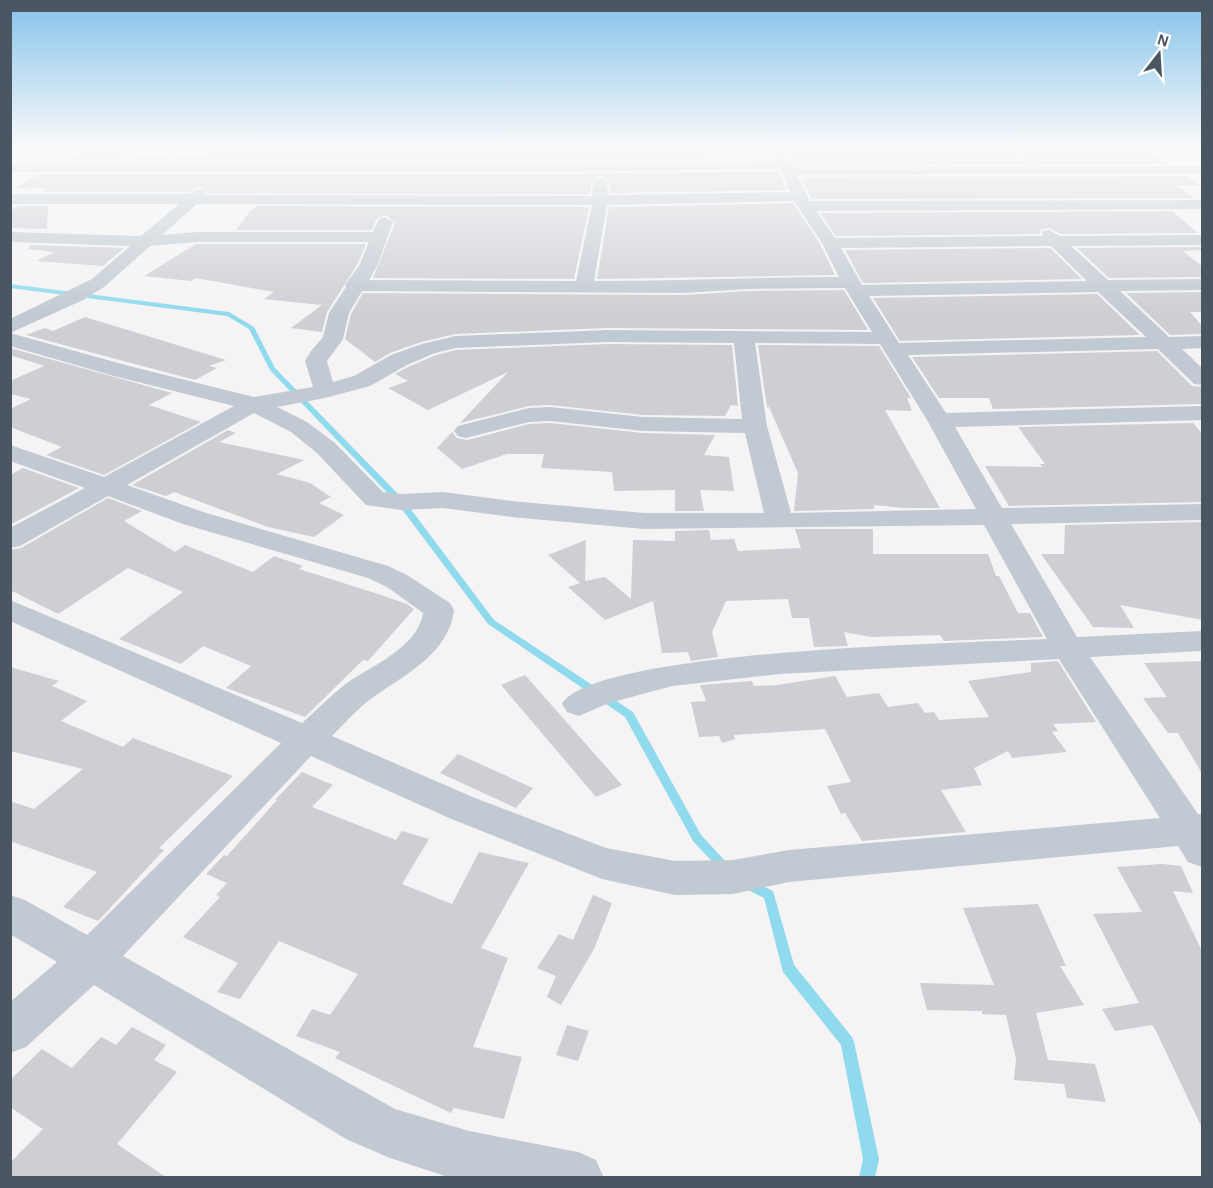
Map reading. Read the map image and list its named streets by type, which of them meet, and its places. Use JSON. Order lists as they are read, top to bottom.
{
  "north": "top"
}
